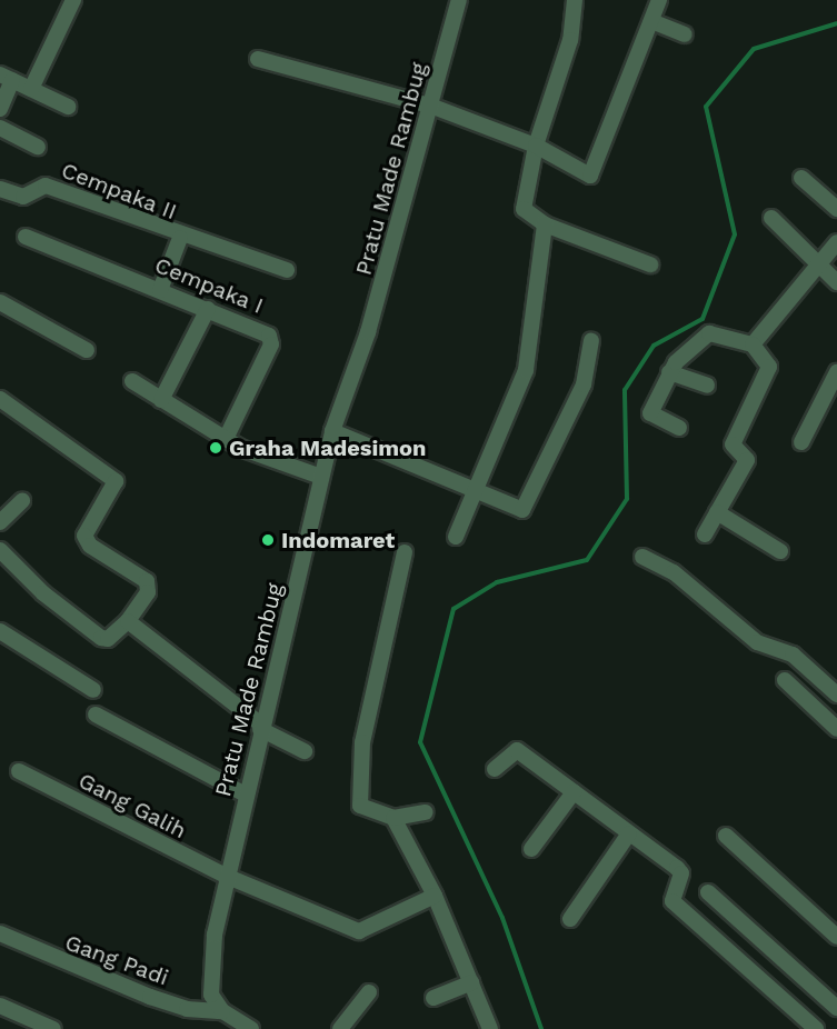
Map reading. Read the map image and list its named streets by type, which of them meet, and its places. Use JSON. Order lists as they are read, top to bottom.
{
  "streets": {
    "street": [
      "Pratu Made Rambug",
      "Cempaka II",
      "Cempaka I",
      "Gang Galih",
      "Gang Padi"
    ]
  },
  "crossings": [
    ["Pratu Made Rambug", "Gang Galih"],
    ["Pratu Made Rambug", "Gang Padi"]
  ],
  "places": ["Graha Madesimon", "Indomaret"]
}
